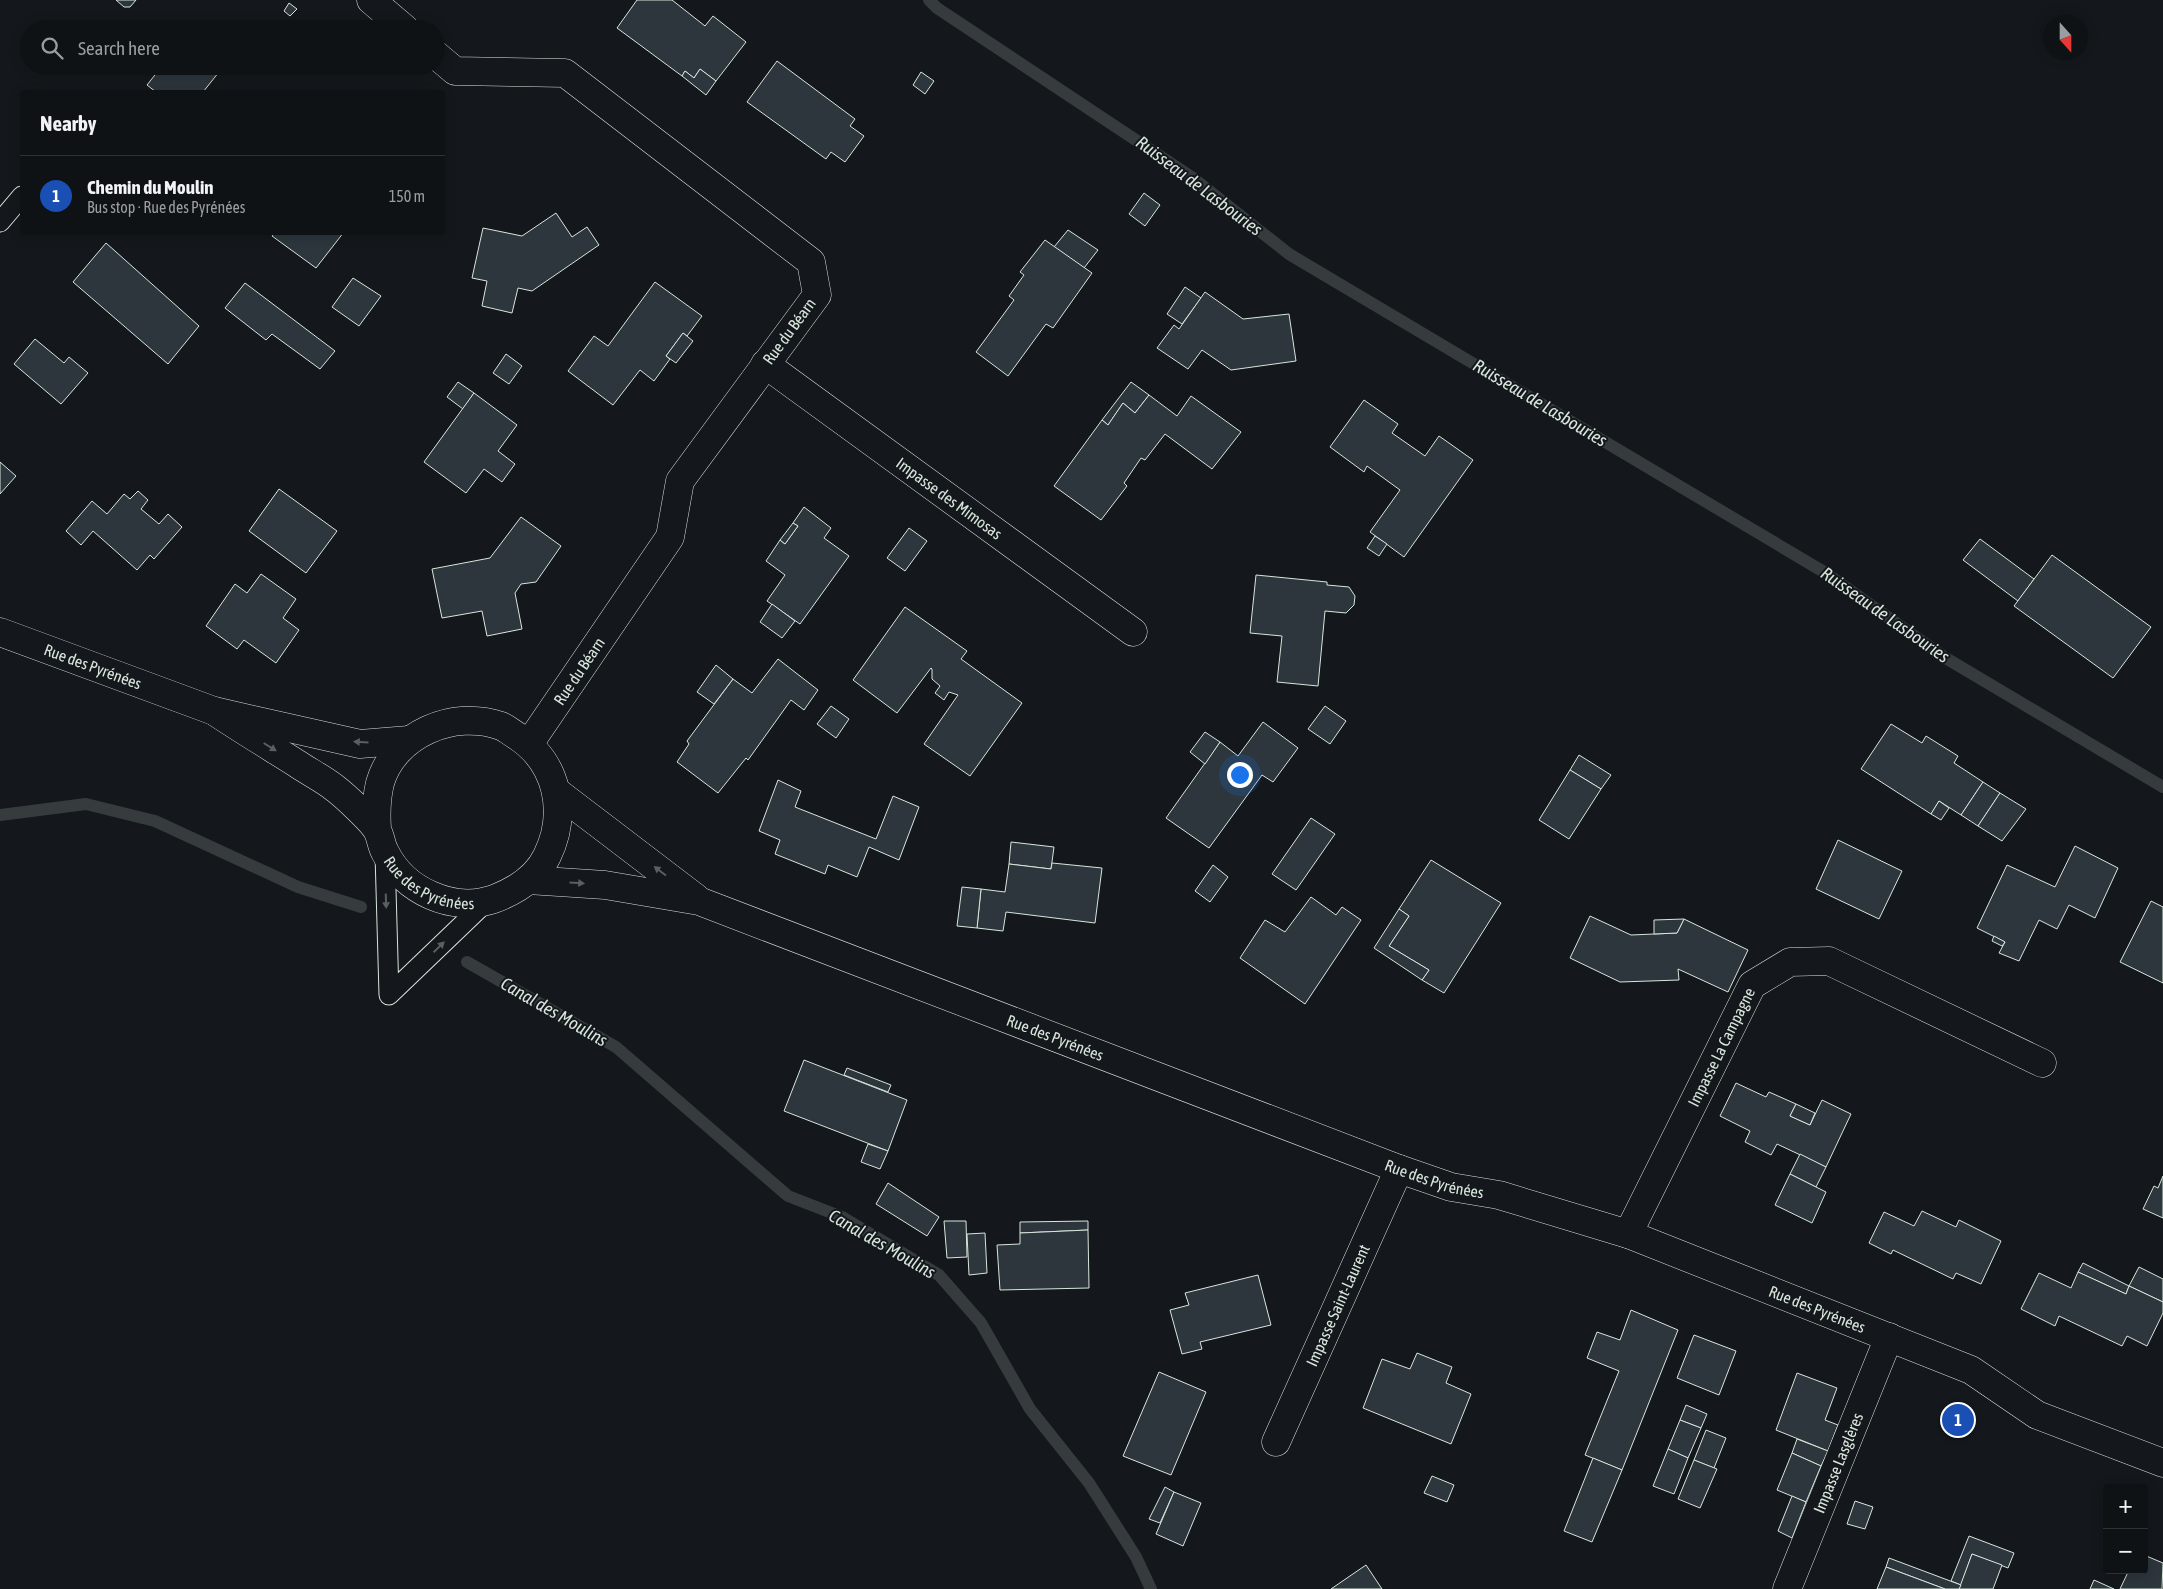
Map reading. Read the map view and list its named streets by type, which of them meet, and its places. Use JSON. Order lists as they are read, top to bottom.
{
  "streets": {
    "main road": [
      "Rue du Béarn",
      "Impasse des Mimosas",
      "Rue des Pyrénées",
      "Impasse La Campagne",
      "Impasse Saint-Laurent",
      "Impasse Lasglères"
    ]
  },
  "crossings": [
    ["Rue du Béarn", "Impasse des Mimosas"],
    ["Rue des Pyrénées", "Impasse La Campagne"],
    ["Rue des Pyrénées", "Impasse Saint-Laurent"],
    ["Rue des Pyrénées", "Impasse Lasglères"]
  ],
  "water": ["Ruisseau de Lasbouries", "Canal des Moulins"],
  "north": "bottom",
  "page": {
    "search": "Search here",
    "heading": "Nearby",
    "list": [
      {
        "mark": "1",
        "name": "Chemin du Moulin",
        "note": "Bus stop · Rue des Pyrénées",
        "value": "150 m"
      }
    ],
    "pins": "1",
    "map_buttons": ["+", "−"]
  }
}
